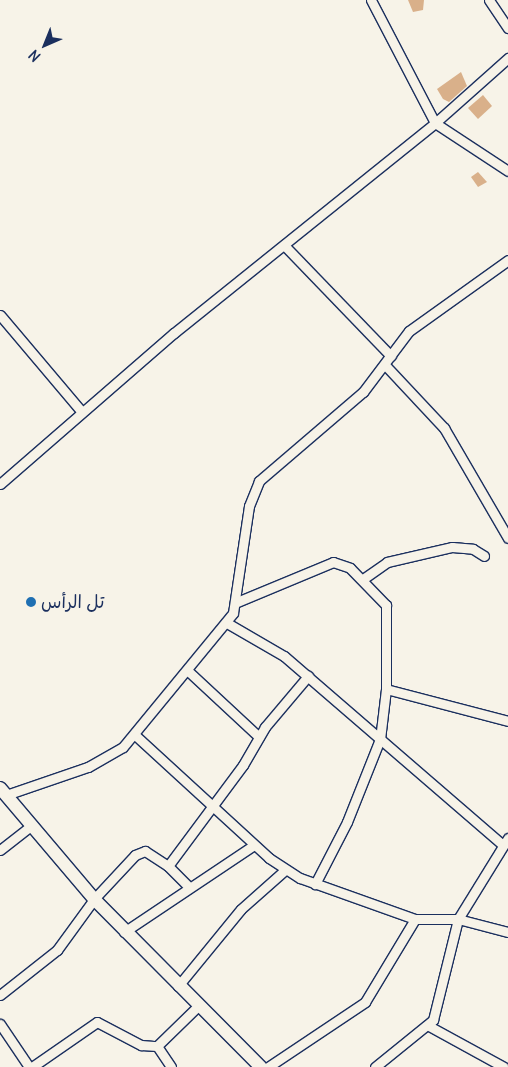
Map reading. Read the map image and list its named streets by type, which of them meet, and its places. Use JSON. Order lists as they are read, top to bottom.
{
  "places": ["تل الرأس"],
  "north": "bottom left"
}
